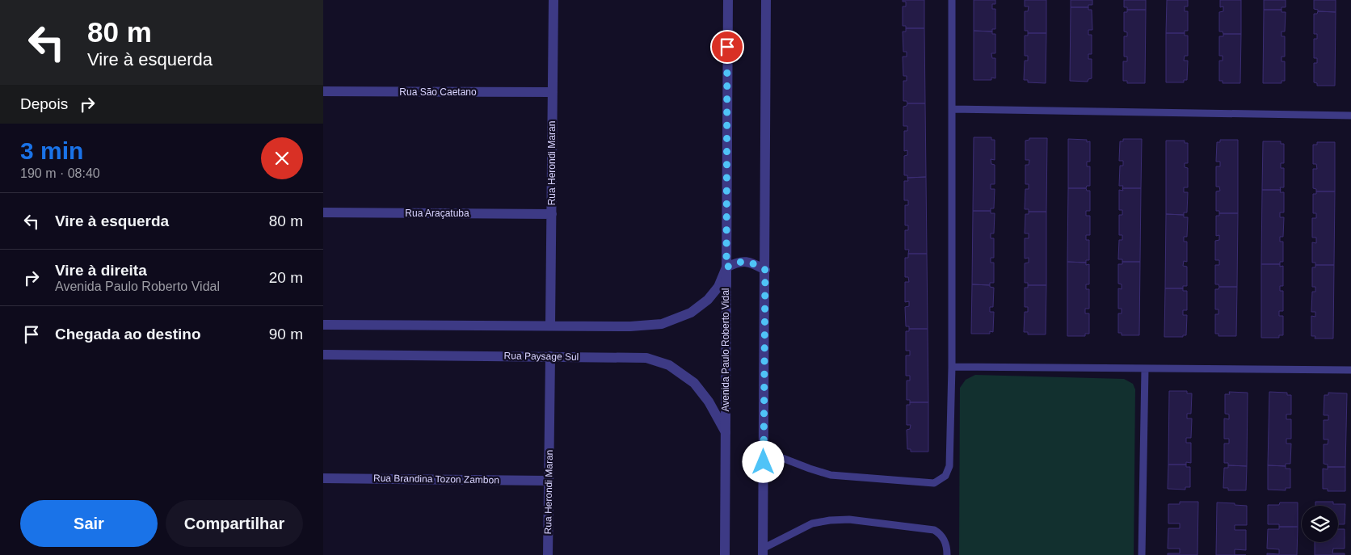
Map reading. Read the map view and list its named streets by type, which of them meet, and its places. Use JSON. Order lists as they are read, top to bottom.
{
  "streets": {
    "street": [
      "Rua São Caetano",
      "Rua Herondi Maran",
      "Rua Araçatuba",
      "Avenida Paulo Roberto Vidal",
      "Rua Paysage Sul",
      "Rua Brandina Tozon Zambon"
    ]
  },
  "crossings": [
    ["Rua São Caetano", "Rua Herondi Maran"],
    ["Rua Herondi Maran", "Rua Araçatuba"],
    ["Rua Herondi Maran", "Rua Paysage Sul"],
    ["Rua Herondi Maran", "Rua Brandina Tozon Zambon"],
    ["Avenida Paulo Roberto Vidal", "Rua Paysage Sul"]
  ],
  "page": {
    "turn": ["80 m", "Vire à esquerda"],
    "then": "Depois",
    "heading": ["3 min", "190 m · 08:40"],
    "list": [
      {
        "name": "Vire à esquerda",
        "value": "80 m"
      },
      {
        "name": "Vire à direita",
        "note": "Avenida Paulo Roberto Vidal",
        "value": "20 m"
      },
      {
        "name": "Chegada ao destino",
        "value": "90 m"
      }
    ],
    "buttons": ["Sair", "Compartilhar"]
  }
}
